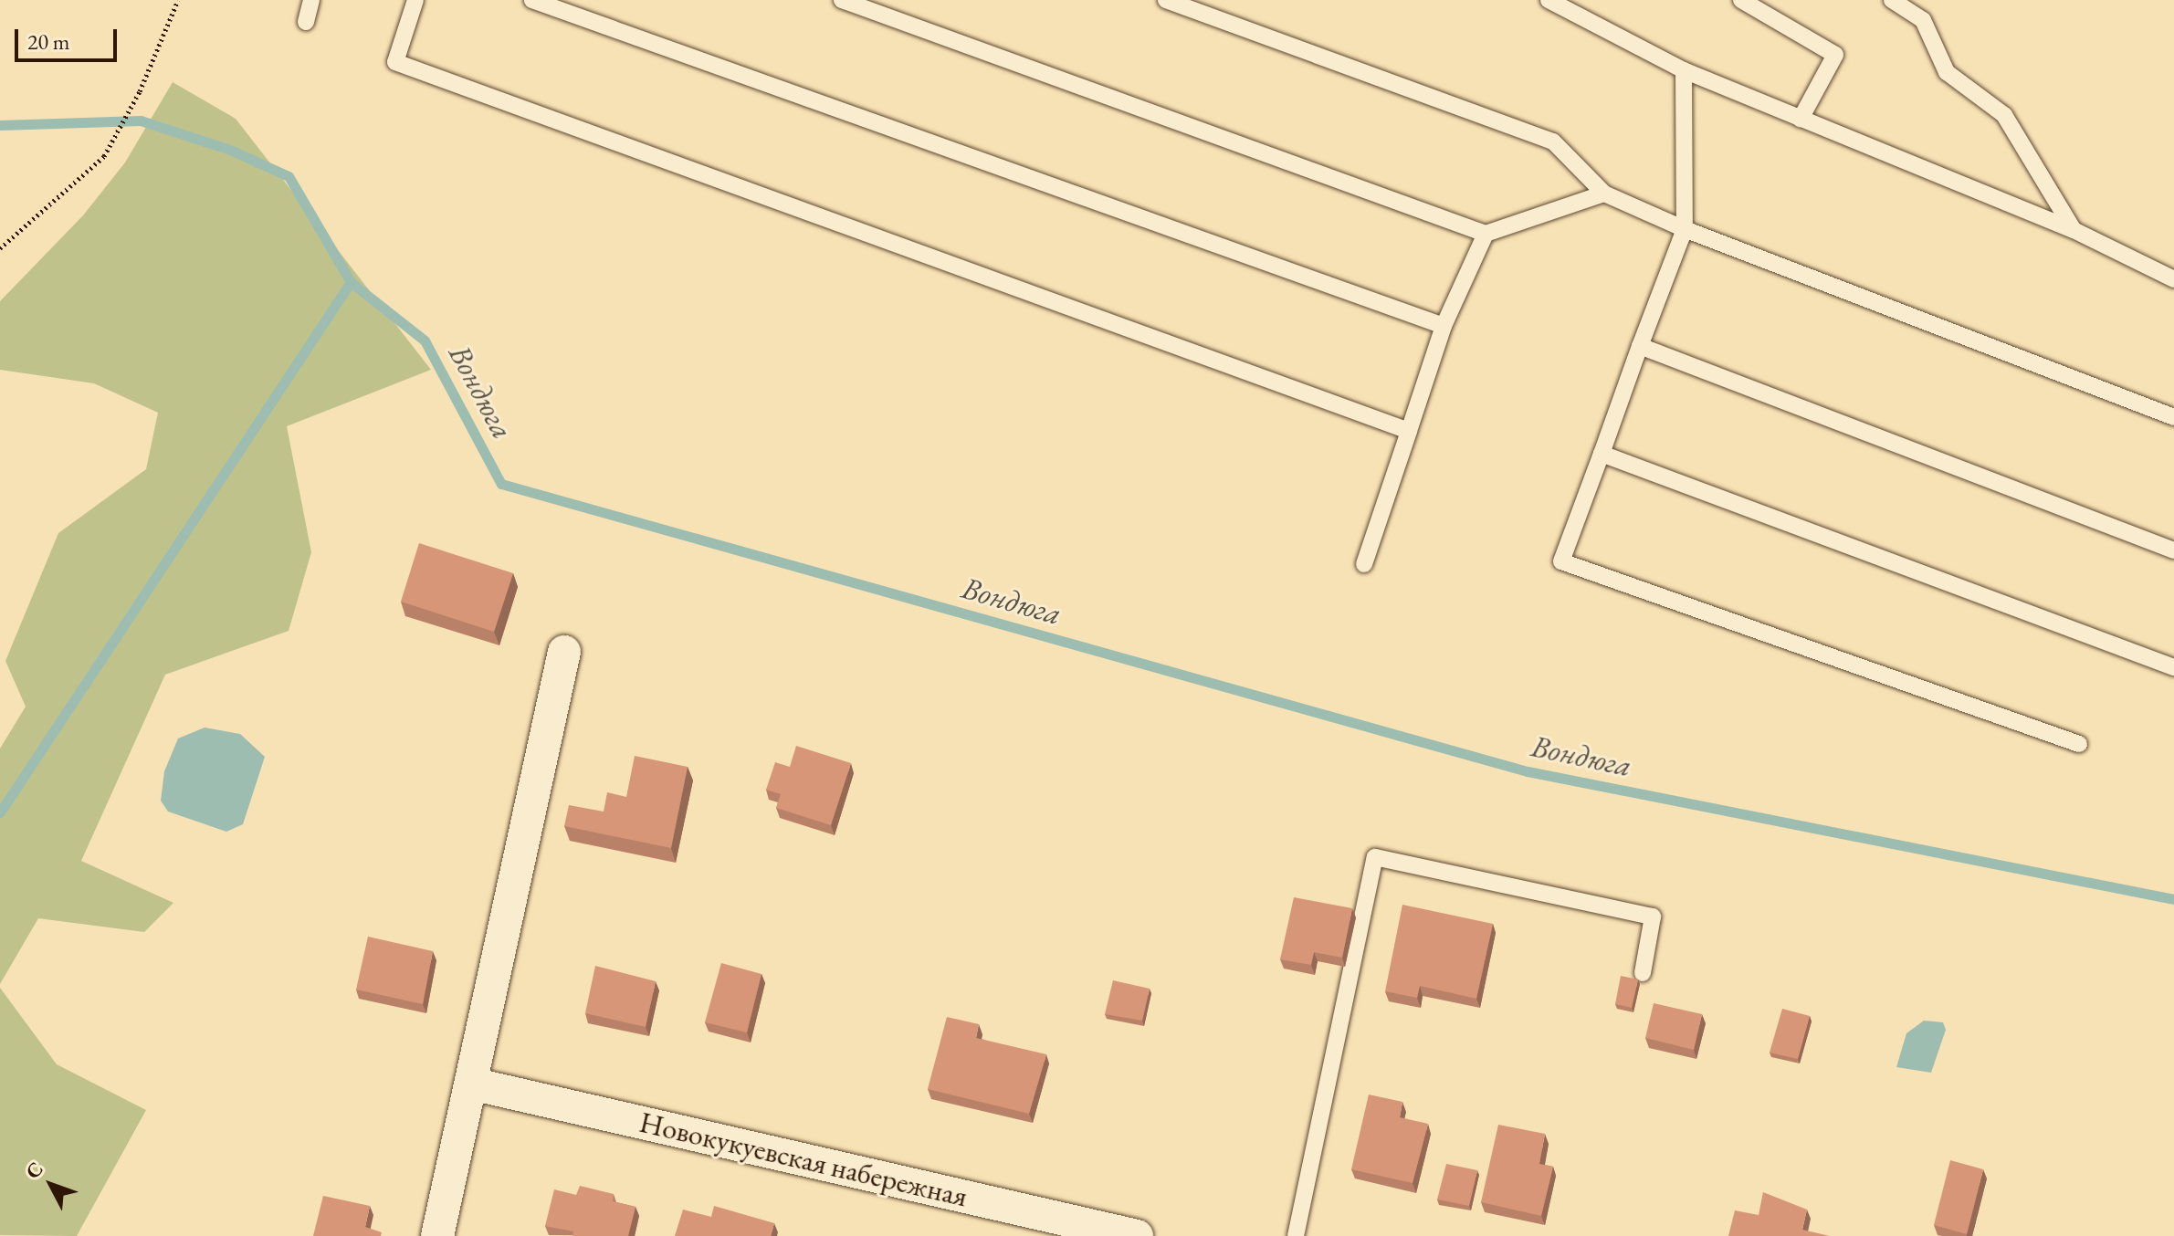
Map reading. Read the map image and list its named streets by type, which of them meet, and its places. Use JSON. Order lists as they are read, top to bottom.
{
  "streets": {
    "street": ["Новокукуевская набережная"]
  },
  "water": ["Вондюга"],
  "scale_bar": "20 m",
  "north": "top left"
}
